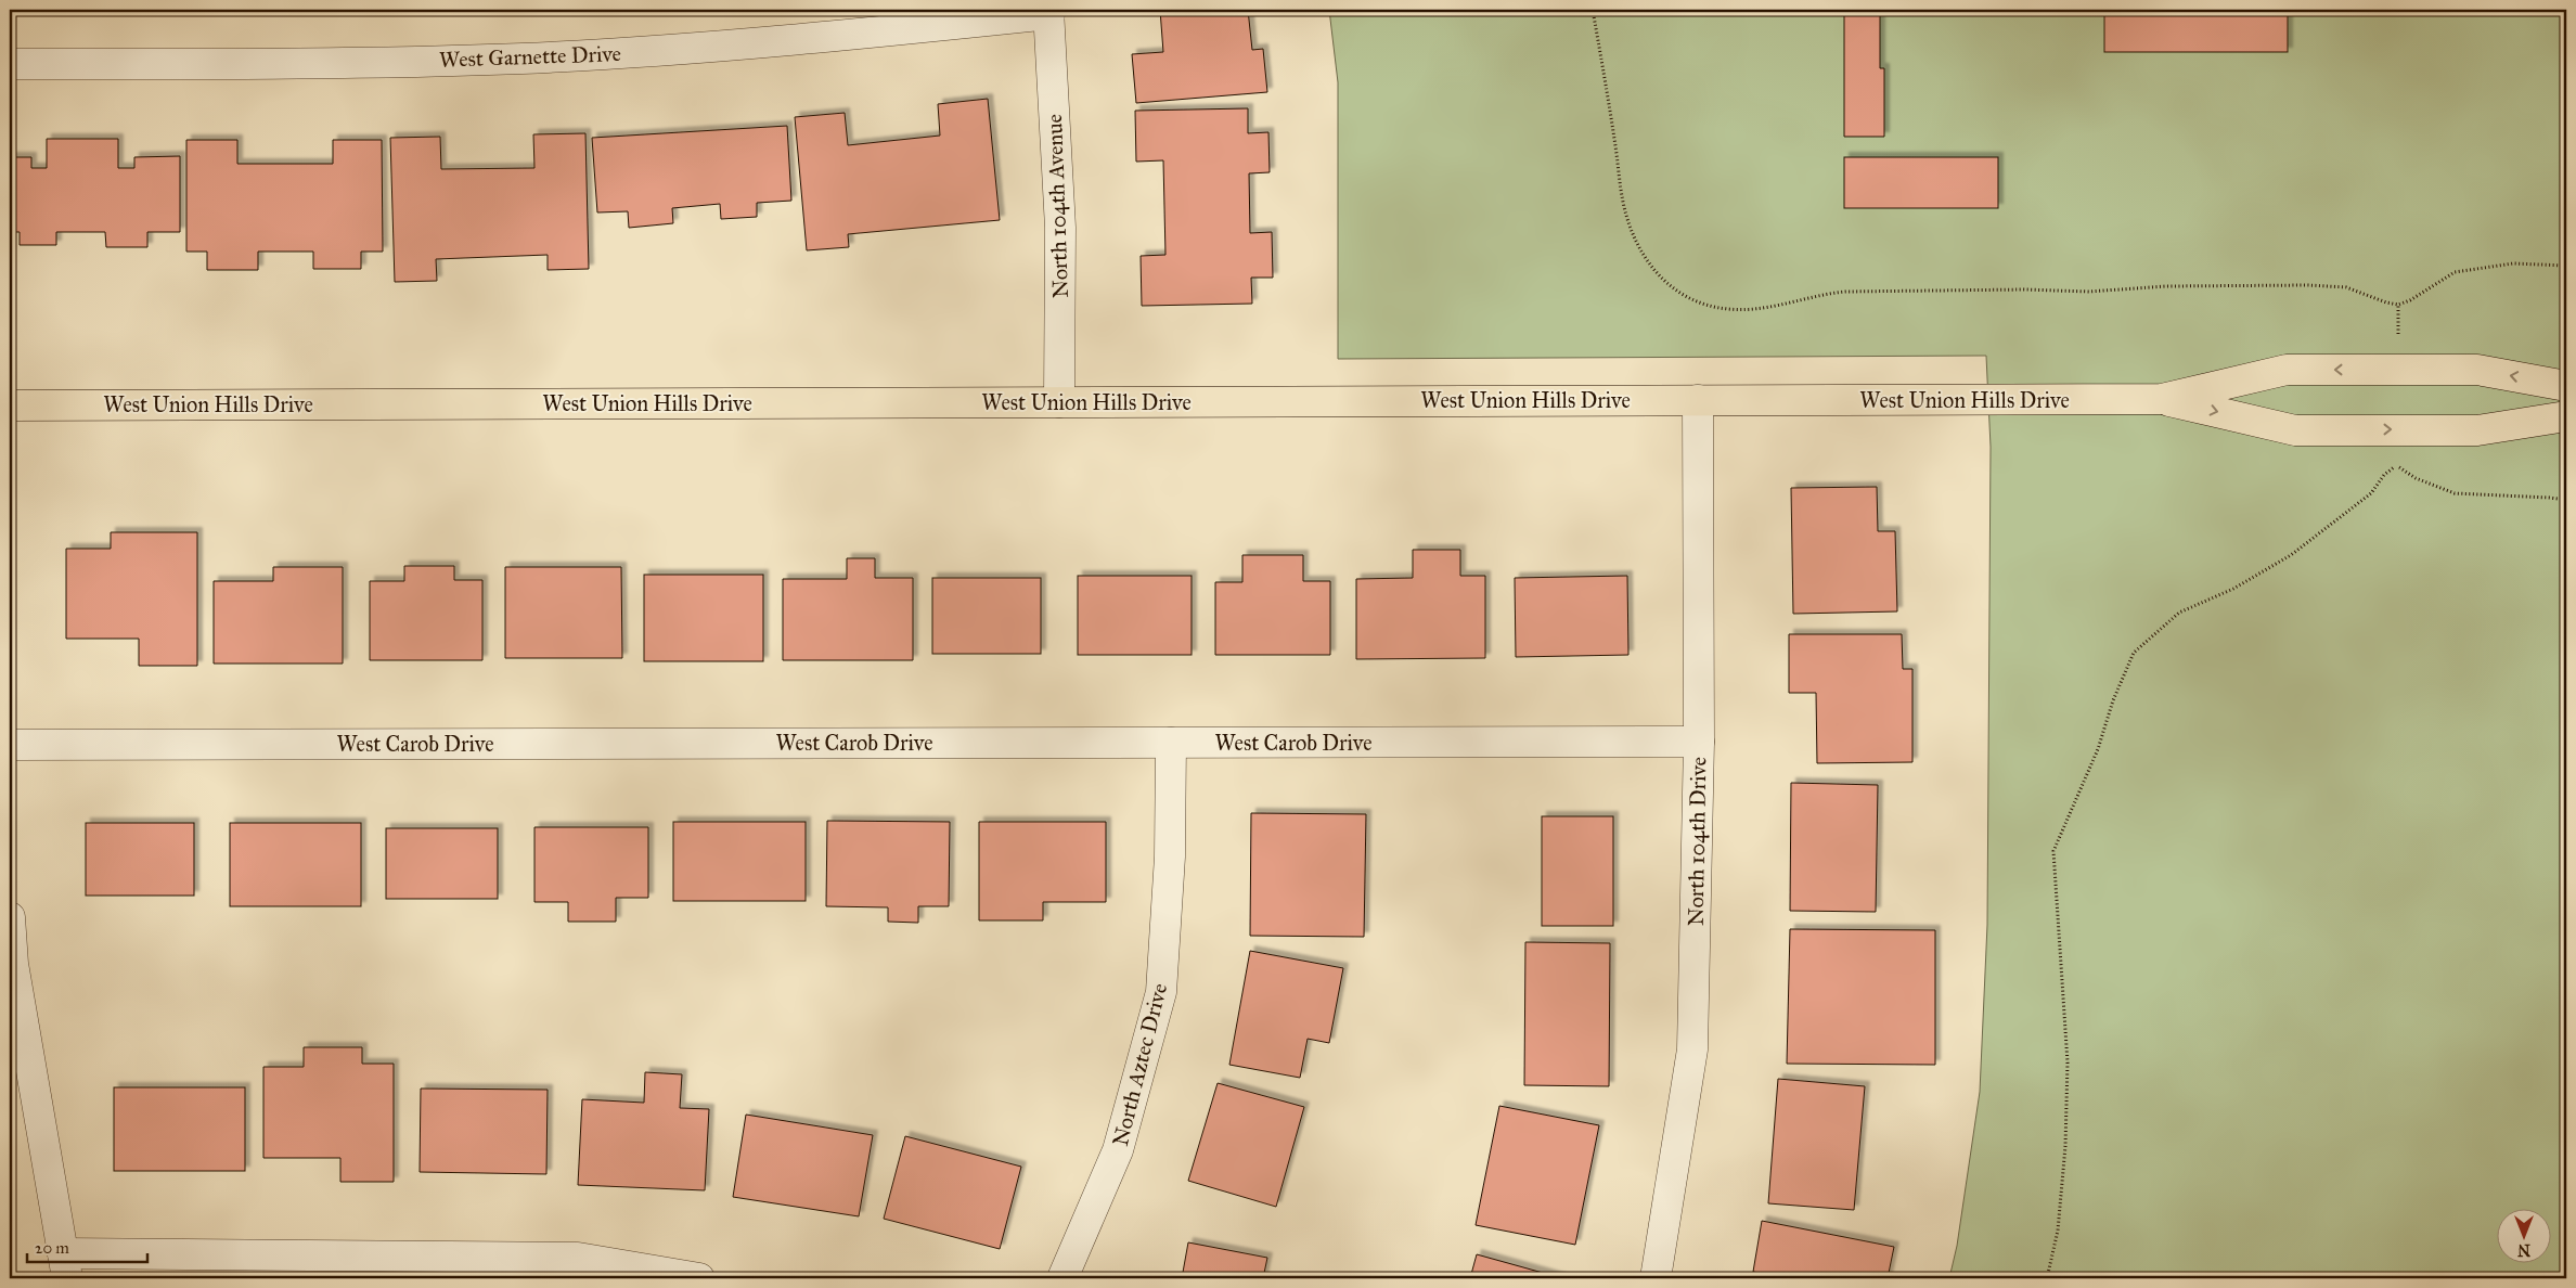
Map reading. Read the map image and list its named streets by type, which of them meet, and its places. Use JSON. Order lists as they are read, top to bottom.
{
  "streets": {
    "main road": ["West Union Hills Drive"],
    "street": [
      "West Garnette Drive",
      "North 104th Avenue",
      "West Carob Drive",
      "North 104th Drive",
      "North Aztec Drive"
    ]
  },
  "crossings": [
    ["West Garnette Drive", "North 104th Avenue"],
    ["North 104th Avenue", "West Union Hills Drive"],
    ["West Union Hills Drive", "North 104th Drive"],
    ["West Carob Drive", "North 104th Drive"],
    ["West Carob Drive", "North Aztec Drive"]
  ],
  "scale_bar": "20 m",
  "north": "bottom"
}
